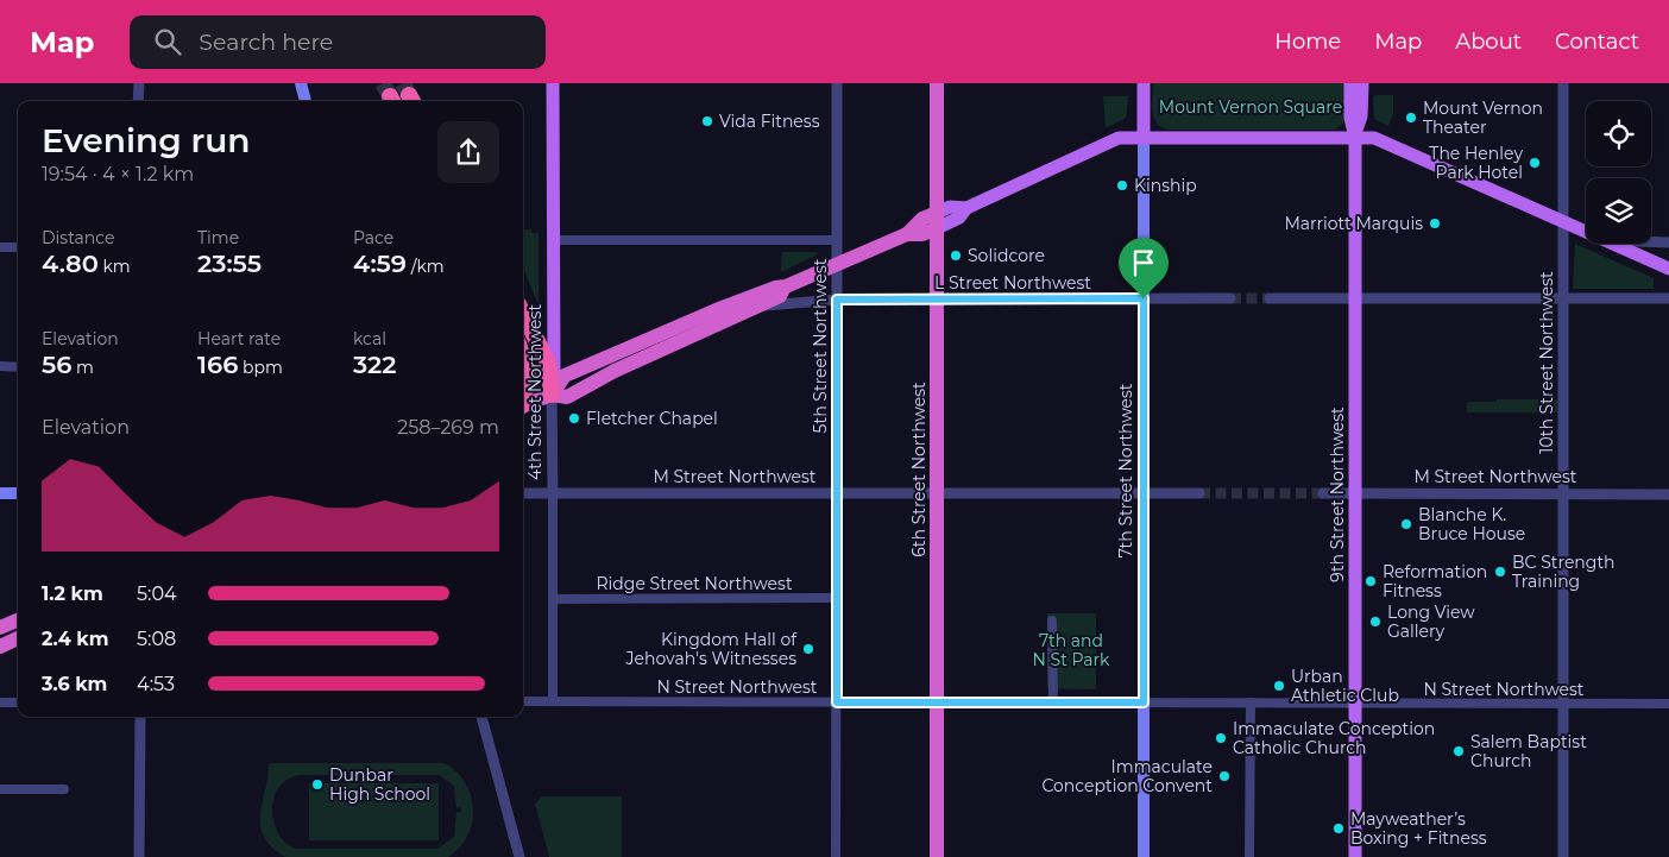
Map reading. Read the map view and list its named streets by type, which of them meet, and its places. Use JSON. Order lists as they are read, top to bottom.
{
  "streets": {
    "highway": ["6th Street Northwest"],
    "main road": ["4th Street Northwest", "7th Street Northwest", "9th Street Northwest"],
    "street": [
      "L Street Northwest",
      "5th Street Northwest",
      "10th Street Northwest",
      "M Street Northwest",
      "Ridge Street Northwest",
      "N Street Northwest"
    ]
  },
  "crossings": [
    ["L Street Northwest", "5th Street Northwest"],
    ["L Street Northwest", "6th Street Northwest"],
    ["L Street Northwest", "7th Street Northwest"],
    ["5th Street Northwest", "M Street Northwest"],
    ["5th Street Northwest", "Ridge Street Northwest"],
    ["5th Street Northwest", "N Street Northwest"],
    ["10th Street Northwest", "M Street Northwest"],
    ["10th Street Northwest", "N Street Northwest"],
    ["4th Street Northwest", "M Street Northwest"],
    ["4th Street Northwest", "Ridge Street Northwest"],
    ["4th Street Northwest", "N Street Northwest"],
    ["6th Street Northwest", "M Street Northwest"],
    ["6th Street Northwest", "N Street Northwest"],
    ["7th Street Northwest", "M Street Northwest"],
    ["7th Street Northwest", "N Street Northwest"],
    ["M Street Northwest", "9th Street Northwest"],
    ["9th Street Northwest", "N Street Northwest"]
  ],
  "parks": ["Mount Vernon Square", "7th and N St Park"],
  "places": [
    "Mount Vernon Theater",
    "Vida Fitness",
    "The Henley Park Hotel",
    "Kinship",
    "Marriott Marquis",
    "Solidcore",
    "Fletcher Chapel",
    "Blanche K. Bruce House",
    "BC Strength Training",
    "Reformation Fitness",
    "Long View Gallery",
    "Kingdom Hall of Jehovah's Witnesses",
    "Urban Athletic Club",
    "Immaculate Conception Catholic Church",
    "Salem Baptist Church",
    "Immaculate Conception Convent",
    "Dunbar High School",
    "Mayweather’s Boxing + Fitness"
  ],
  "page": {
    "header": "Map",
    "search": "Search here",
    "nav": [
      "Home",
      "Map",
      "About",
      "Contact"
    ],
    "heading": ["Evening run", "19:54 · 4 × 1.2 km"],
    "stats": [
      ["Distance", "4.80 km"],
      ["Time", "23:55"],
      ["Pace", "4:59 /km"],
      ["Elevation", "56 m"],
      ["Heart rate", "166 bpm"],
      ["kcal", "322"]
    ],
    "chart": ["Elevation", "258–269 m"],
    "list": [
      {
        "name": "1.2 km",
        "note": "5:04"
      },
      {
        "name": "2.4 km",
        "note": "5:08"
      },
      {
        "name": "3.6 km",
        "note": "4:53"
      }
    ]
  }
}
